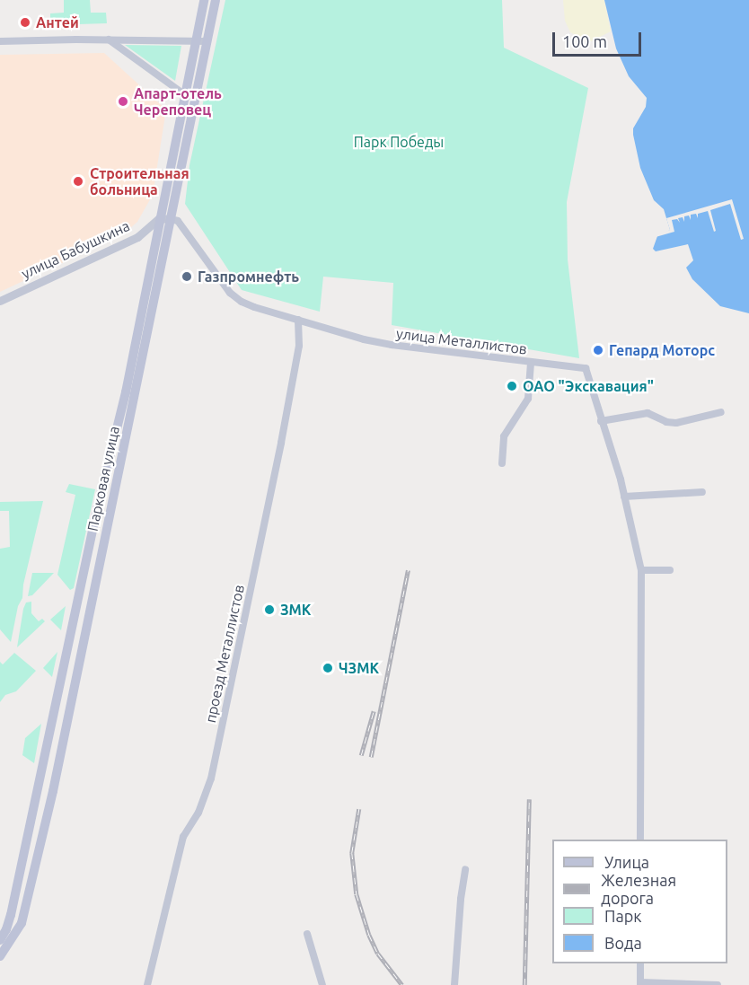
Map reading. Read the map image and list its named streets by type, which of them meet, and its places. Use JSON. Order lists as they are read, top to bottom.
{
  "streets": {
    "main road": ["Парковая улица"],
    "street": ["улица Бабушкина", "улица Металлистов", "проезд Металлистов"]
  },
  "crossings": [
    ["улица Бабушкина", "Парковая улица"],
    ["улица Металлистов", "Парковая улица"],
    ["улица Металлистов", "проезд Металлистов"]
  ],
  "parks": ["Парк Победы"],
  "places": [
    "Антей",
    "Апарт-отель Череповец",
    "Строительная больница",
    "Газпромнефть",
    "Гепард Моторс",
    "ОАО \"Экскавация\"",
    "ЗМК",
    "ЧЗМК"
  ],
  "legend": [
    "Улица",
    "Железная дорога",
    "Парк",
    "Вода"
  ],
  "scale_bar": "100 m"
}
